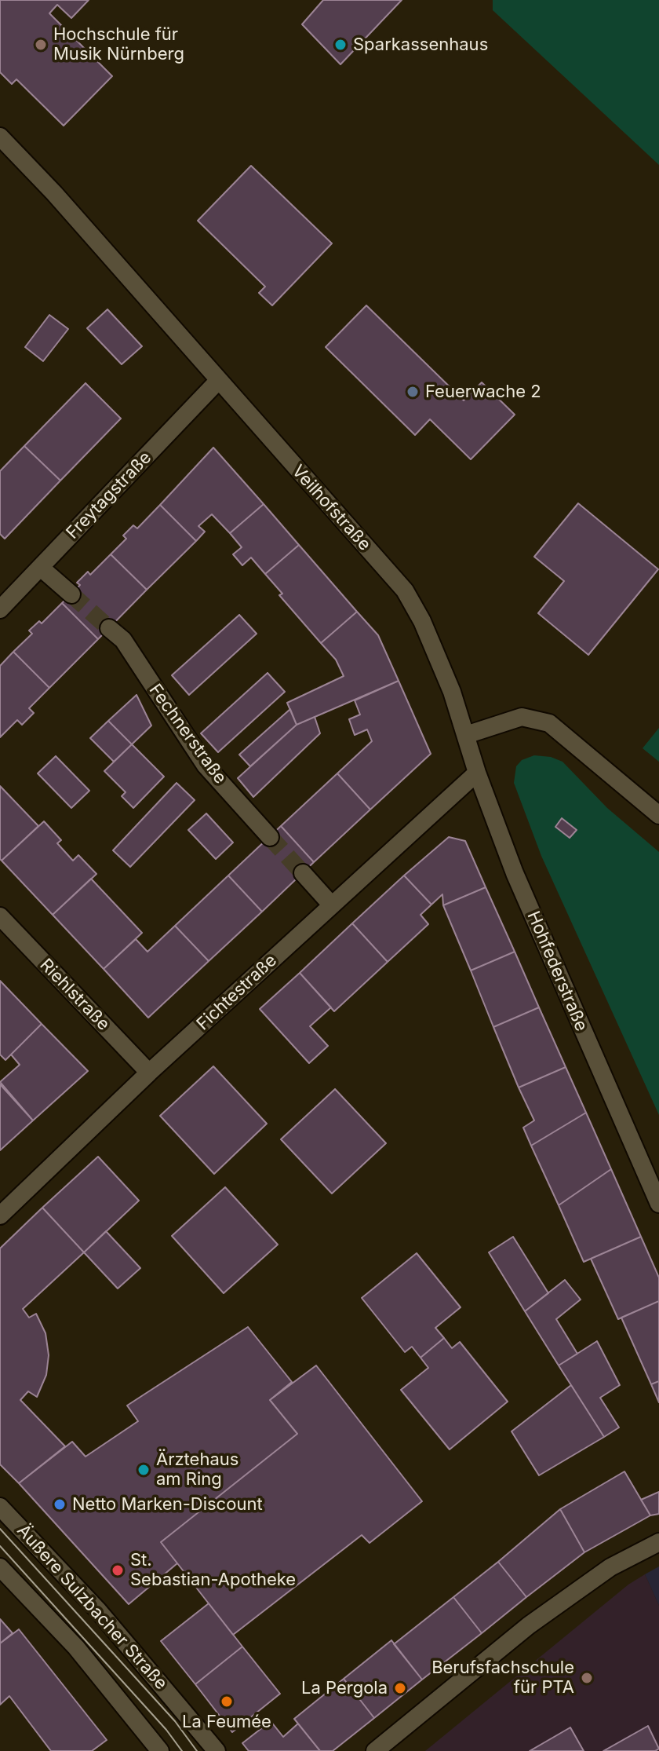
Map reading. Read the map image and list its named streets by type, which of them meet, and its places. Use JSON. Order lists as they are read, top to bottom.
{
  "streets": {
    "street": [
      "Freytagstraße",
      "Veilhofstraße",
      "Fechnerstraße",
      "Hohfederstraße",
      "Fichtestraße",
      "Riehlstraße",
      "Äußere Sulzbacher Straße"
    ]
  },
  "crossings": [
    ["Freytagstraße", "Veilhofstraße"],
    ["Veilhofstraße", "Hohfederstraße"],
    ["Hohfederstraße", "Fichtestraße"],
    ["Fichtestraße", "Riehlstraße"]
  ],
  "places": [
    "Hochschule für Musik Nürnberg",
    "Sparkassenhaus",
    "Feuerwache 2",
    "Ärztehaus am Ring",
    "Netto Marken-Discount",
    "St. Sebastian-Apotheke",
    "Berufsfachschule für PTA",
    "La Pergola",
    "La Feumée"
  ]
}
